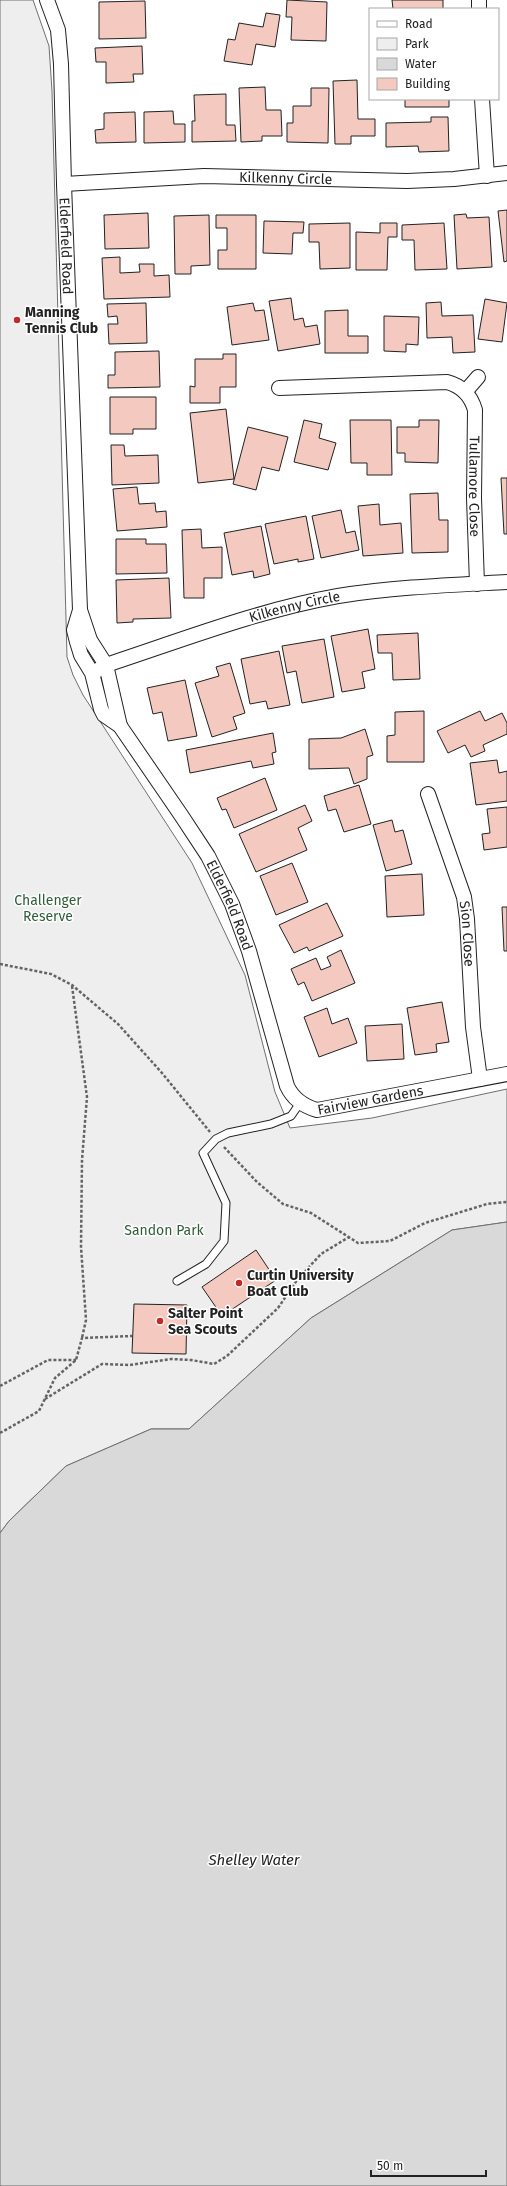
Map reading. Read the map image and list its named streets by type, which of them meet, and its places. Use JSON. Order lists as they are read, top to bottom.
{
  "streets": {
    "street": [
      "Kilkenny Circle",
      "Elderfield Road",
      "Tullamore Close",
      "Sion Close",
      "Fairview Gardens"
    ]
  },
  "crossings": [
    ["Kilkenny Circle", "Elderfield Road"],
    ["Kilkenny Circle", "Tullamore Close"],
    ["Elderfield Road", "Fairview Gardens"],
    ["Sion Close", "Fairview Gardens"]
  ],
  "water": ["Shelley Water"],
  "parks": ["Challenger Reserve", "Sandon Park"],
  "places": ["Manning Tennis Club", "Curtin University Boat Club", "Salter Point Sea Scouts"],
  "legend": [
    "Road",
    "Park",
    "Water",
    "Building"
  ],
  "scale_bar": "50 m"
}
